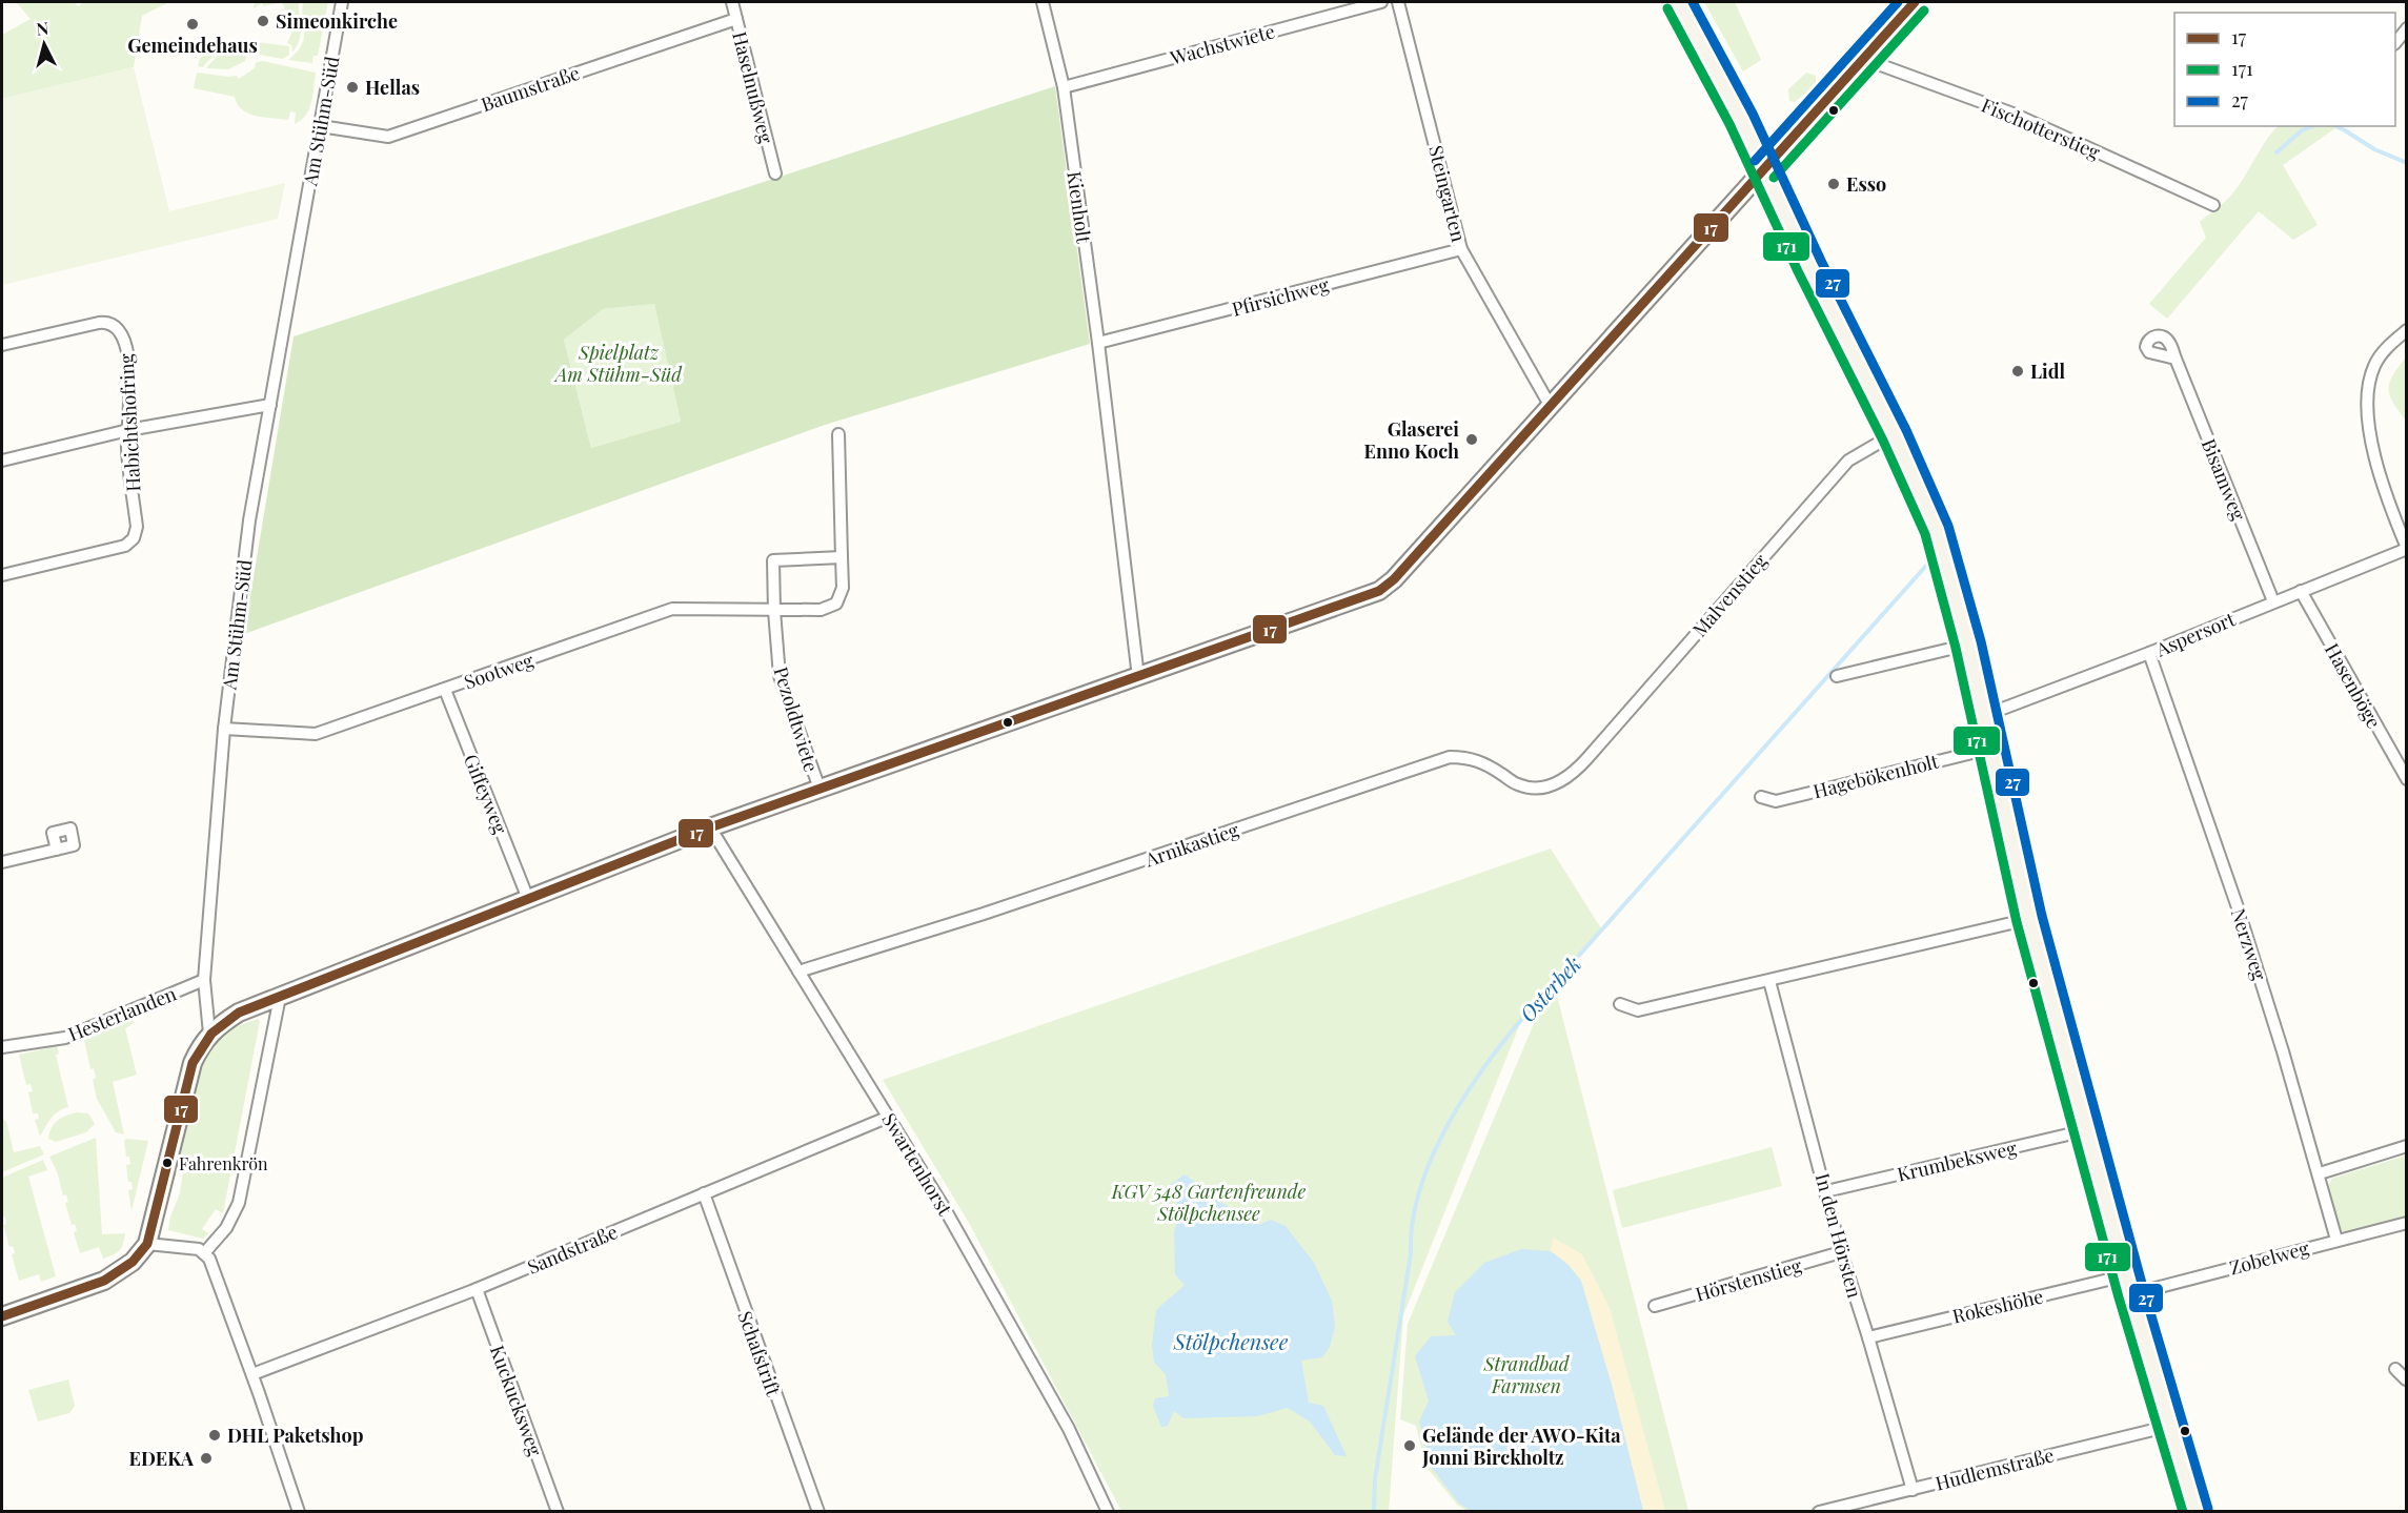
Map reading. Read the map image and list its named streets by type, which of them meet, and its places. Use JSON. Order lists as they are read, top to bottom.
{
  "streets": {
    "street": [
      "Wachstwiete",
      "Haselnußweg",
      "Baumstraße",
      "Am Stühm-Süd",
      "Fischotterstieg",
      "Steingarten",
      "Kienholt",
      "Pfirsichweg",
      "Habichtshofring",
      "Bisamweg",
      "Malvenstieg",
      "Aspersort",
      "Sootweg",
      "Hasenböge",
      "Pezoldtwiete",
      "Hagebökenholt",
      "Giffeyweg",
      "Arnikastieg",
      "Nerzweg",
      "Hesterlanden",
      "Krumbeksweg",
      "Swartenhorst",
      "In den Hörsten",
      "Sandstraße",
      "Zobelweg",
      "Hörstenstieg",
      "Rokeshöhe",
      "Schafstrift",
      "Kuckucksweg",
      "Hudlemstraße"
    ]
  },
  "crossings": [
    ["Wachstwiete", "Kienholt"],
    ["Haselnußweg", "Baumstraße"],
    ["Baumstraße", "Am Stühm-Süd"],
    ["Am Stühm-Süd", "Sootweg"],
    ["Am Stühm-Süd", "Hesterlanden"],
    ["Steingarten", "Pfirsichweg"],
    ["Kienholt", "Pfirsichweg"],
    ["Bisamweg", "Aspersort"],
    ["Malvenstieg", "Arnikastieg"],
    ["Aspersort", "Hasenböge"],
    ["Aspersort", "Nerzweg"],
    ["Sootweg", "Pezoldtwiete"],
    ["Sootweg", "Giffeyweg"],
    ["Arnikastieg", "Swartenhorst"],
    ["Nerzweg", "Zobelweg"],
    ["Krumbeksweg", "In den Hörsten"],
    ["Swartenhorst", "Sandstraße"],
    ["In den Hörsten", "Hörstenstieg"],
    ["In den Hörsten", "Rokeshöhe"],
    ["In den Hörsten", "Hudlemstraße"],
    ["Sandstraße", "Schafstrift"],
    ["Sandstraße", "Kuckucksweg"]
  ],
  "water": ["Osterbek", "Stölpchensee"],
  "parks": ["Spielplatz Am Stühm-Süd", "KGV 548 Gartenfreunde Stölpchensee", "Strandbad Farmsen"],
  "places": [
    "Simeonkirche",
    "Gemeindehaus",
    "Hellas",
    "Esso",
    "Lidl",
    "Glaserei Enno Koch",
    "Fahrenkrön",
    "DHL Paketshop",
    "Gelände der AWO-Kita Jonni Birckholtz",
    "EDEKA"
  ],
  "lines": ["transit line 17", "transit line 27", "transit line 171"],
  "legend": ["17", "171", "27"],
  "north": "top"
}
